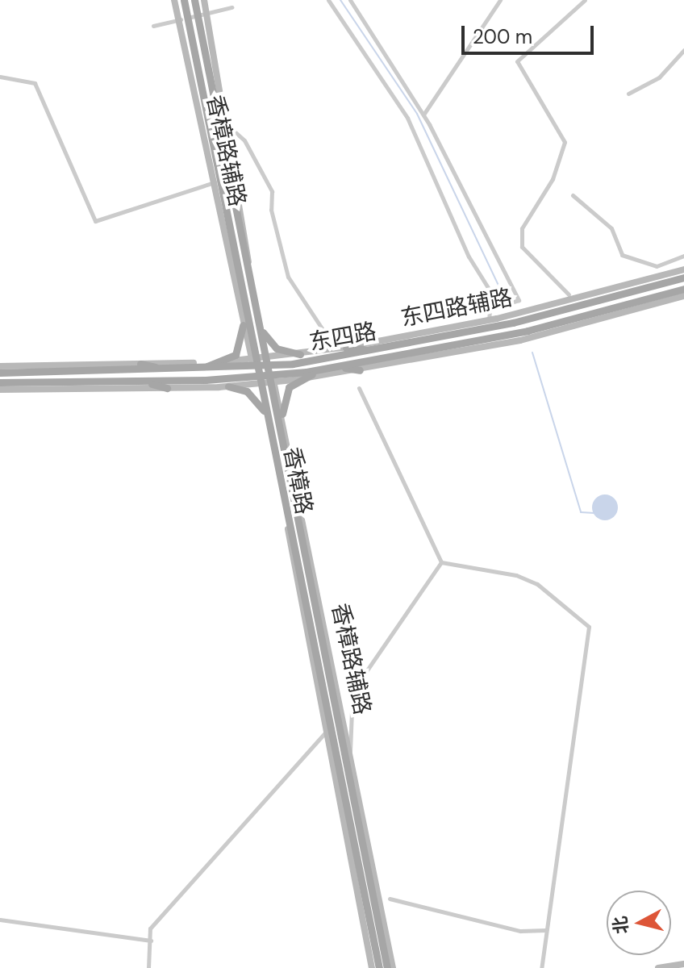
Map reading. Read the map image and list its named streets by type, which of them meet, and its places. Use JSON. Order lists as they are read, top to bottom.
{
  "streets": {
    "main road": ["东四路", "香樟路"],
    "street": ["香樟路辅路", "东四路辅路"]
  },
  "crossings": [
    ["香樟路辅路", "东四路辅路"],
    ["香樟路辅路", "东四路"],
    ["香樟路辅路", "香樟路"],
    ["东四路辅路", "东四路"],
    ["东四路辅路", "香樟路"],
    ["东四路", "香樟路"]
  ],
  "scale_bar": "200 m",
  "north": "left"
}
